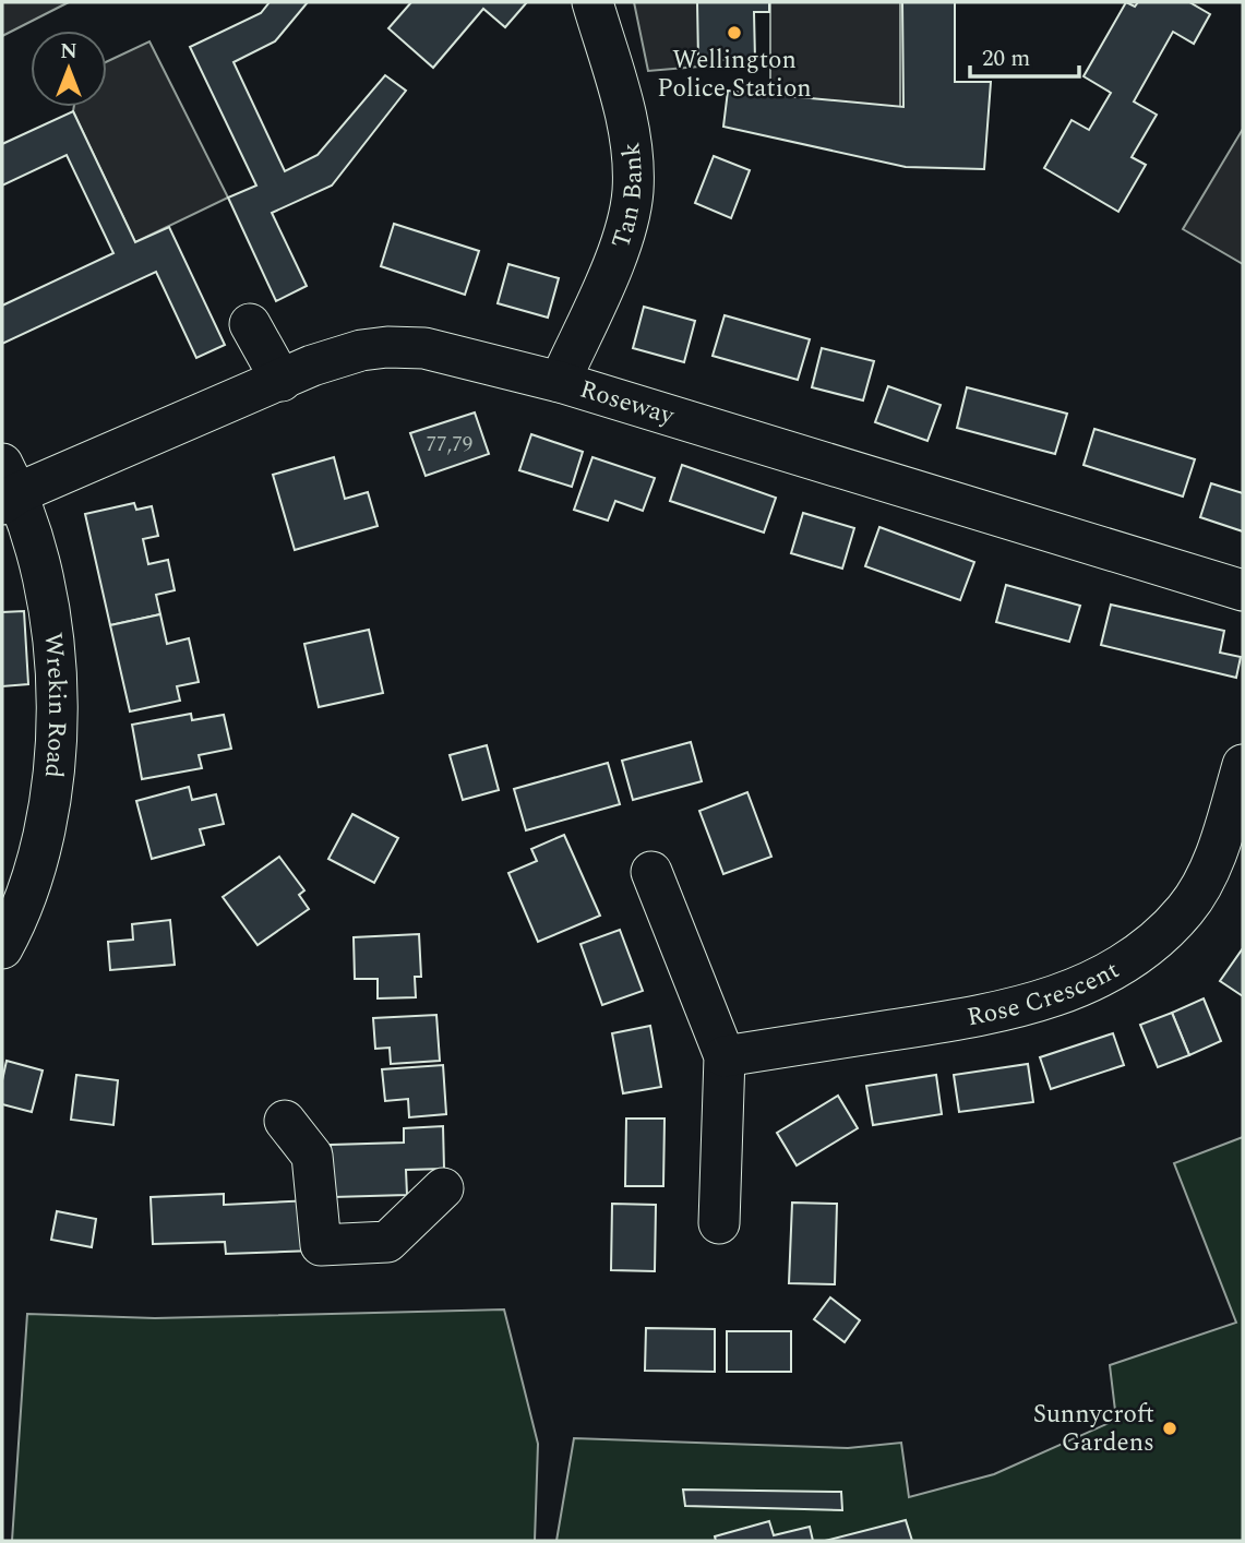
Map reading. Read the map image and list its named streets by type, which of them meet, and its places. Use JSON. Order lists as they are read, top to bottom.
{
  "streets": {
    "street": [
      "Tan Bank",
      "Roseway",
      "Wrekin Road",
      "Rose Crescent"
    ]
  },
  "crossings": [
    ["Tan Bank", "Roseway"],
    ["Roseway", "Wrekin Road"]
  ],
  "places": ["Wellington Police Station", "Sunnycroft Gardens"],
  "house_numbers": ["77,79"],
  "scale_bar": "20 m",
  "north": "top"
}
